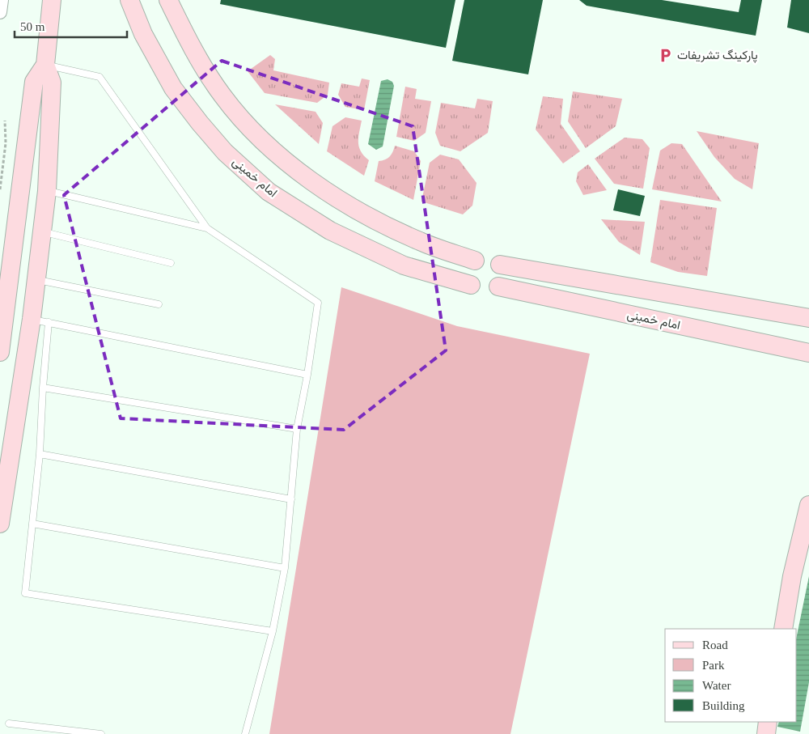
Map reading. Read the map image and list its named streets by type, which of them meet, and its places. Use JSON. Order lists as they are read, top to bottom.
{
  "streets": {
    "street": ["امام خمینی"]
  },
  "places": {
    "parking": ["پارکینگ تشریفات"]
  },
  "legend": [
    "Road",
    "Park",
    "Water",
    "Building"
  ],
  "scale_bar": "50 m"
}
